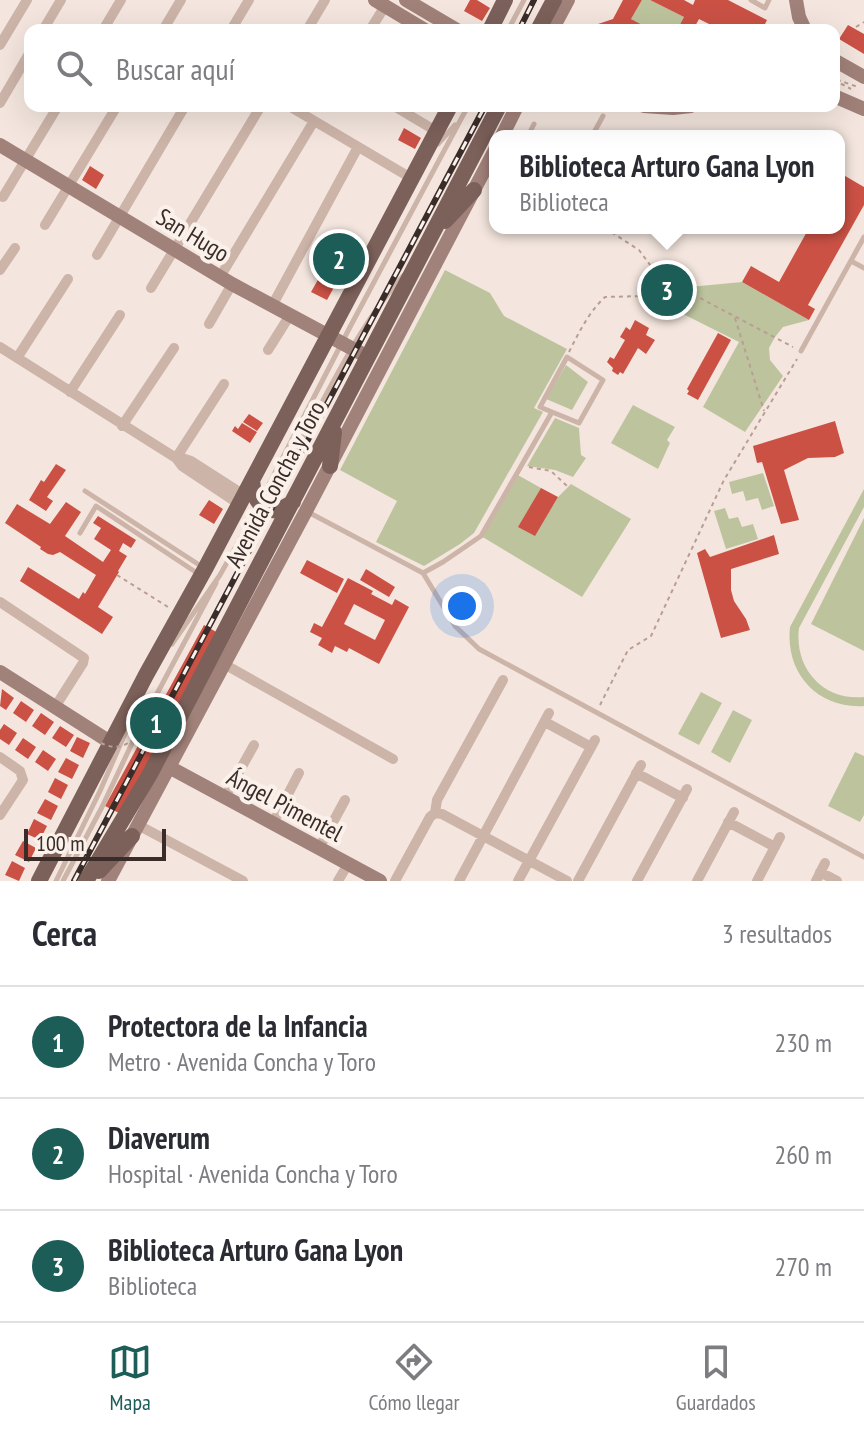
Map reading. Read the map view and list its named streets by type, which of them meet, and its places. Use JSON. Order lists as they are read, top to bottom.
{
  "streets": {
    "main road": ["Avenida Concha y Toro"],
    "street": ["San Hugo", "Ángel Pimentel"]
  },
  "crossings": [
    ["San Hugo", "Avenida Concha y Toro"],
    ["Avenida Concha y Toro", "Ángel Pimentel"]
  ],
  "scale_bar": "100 m",
  "page": {
    "search": "Buscar aquí",
    "popup": ["Biblioteca Arturo Gana Lyon", "Biblioteca"],
    "pins": ["2", "3", "1"],
    "scale": "100 m",
    "heading": ["Cerca", "3 resultados"],
    "list": [
      {
        "mark": "1",
        "name": "Protectora de la Infancia",
        "note": "Metro · Avenida Concha y Toro",
        "value": "230 m"
      },
      {
        "mark": "2",
        "name": "Diaverum",
        "note": "Hospital · Avenida Concha y Toro",
        "value": "260 m"
      },
      {
        "mark": "3",
        "name": "Biblioteca Arturo Gana Lyon",
        "note": "Biblioteca",
        "value": "270 m"
      }
    ],
    "nav": ["Mapa", "Cómo llegar", "Guardados"]
  }
}
